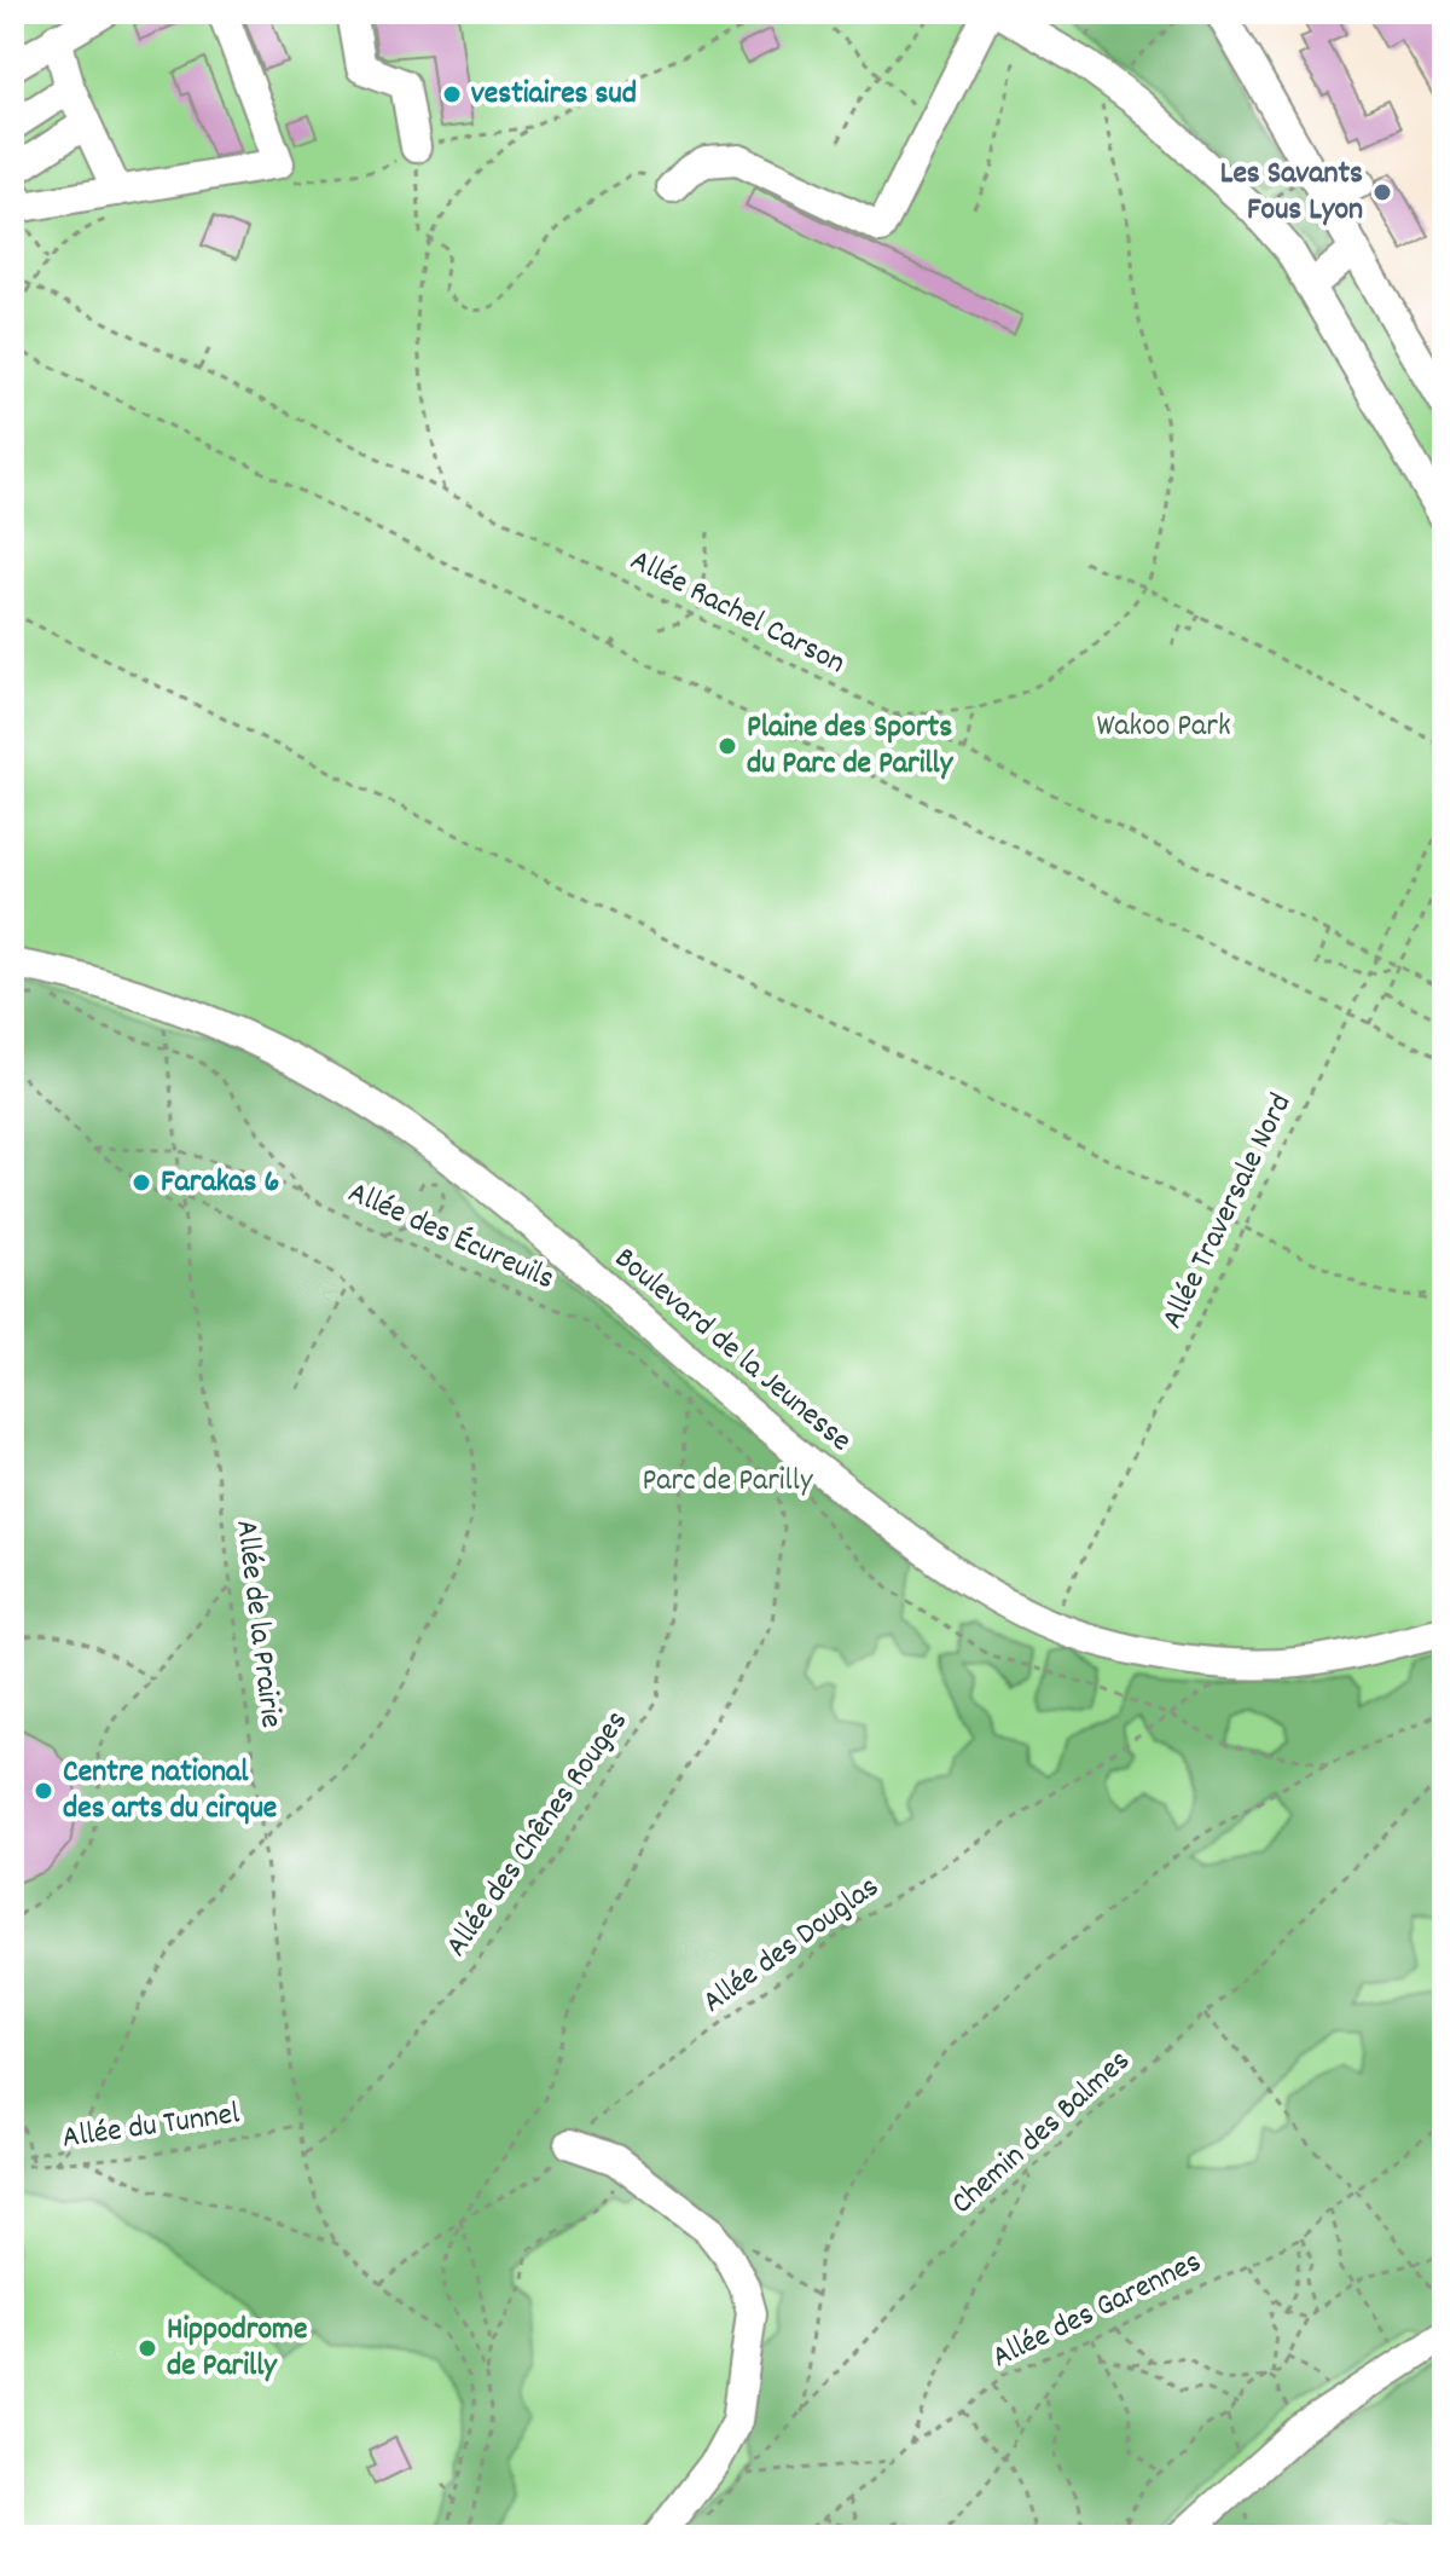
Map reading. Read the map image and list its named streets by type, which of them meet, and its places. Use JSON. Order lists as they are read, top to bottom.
{
  "streets": {
    "street": ["Boulevard de la Jeunesse"],
    "path": [
      "Allée Rachel Carson",
      "Allée Traversale Nord",
      "Allée des Écureuils",
      "Allée de la Prairie",
      "Allée des Chênes Rouges",
      "Allée des Douglas",
      "Allée du Tunnel",
      "Chemin des Balmes",
      "Allée des Garennes"
    ]
  },
  "crossings": [
    ["Allée Rachel Carson", "Allée Traversale Nord"],
    ["Allée Traversale Nord", "Boulevard de la Jeunesse"],
    ["Allée des Écureuils", "Allée de la Prairie"],
    ["Allée des Écureuils", "Allée des Chênes Rouges"],
    ["Boulevard de la Jeunesse", "Allée de la Prairie"],
    ["Boulevard de la Jeunesse", "Allée des Chênes Rouges"],
    ["Boulevard de la Jeunesse", "Allée des Douglas"],
    ["Allée de la Prairie", "Allée des Chênes Rouges"],
    ["Allée de la Prairie", "Allée du Tunnel"]
  ],
  "parks": ["Wakoo Park", "Parc de Parilly"],
  "places": [
    "vestiaires sud",
    "Les Savants Fous Lyon",
    "Plaine des Sports du Parc de Parilly",
    "Farakas 6",
    "Centre national des arts du cirque",
    "Hippodrome de Parilly"
  ]
}
